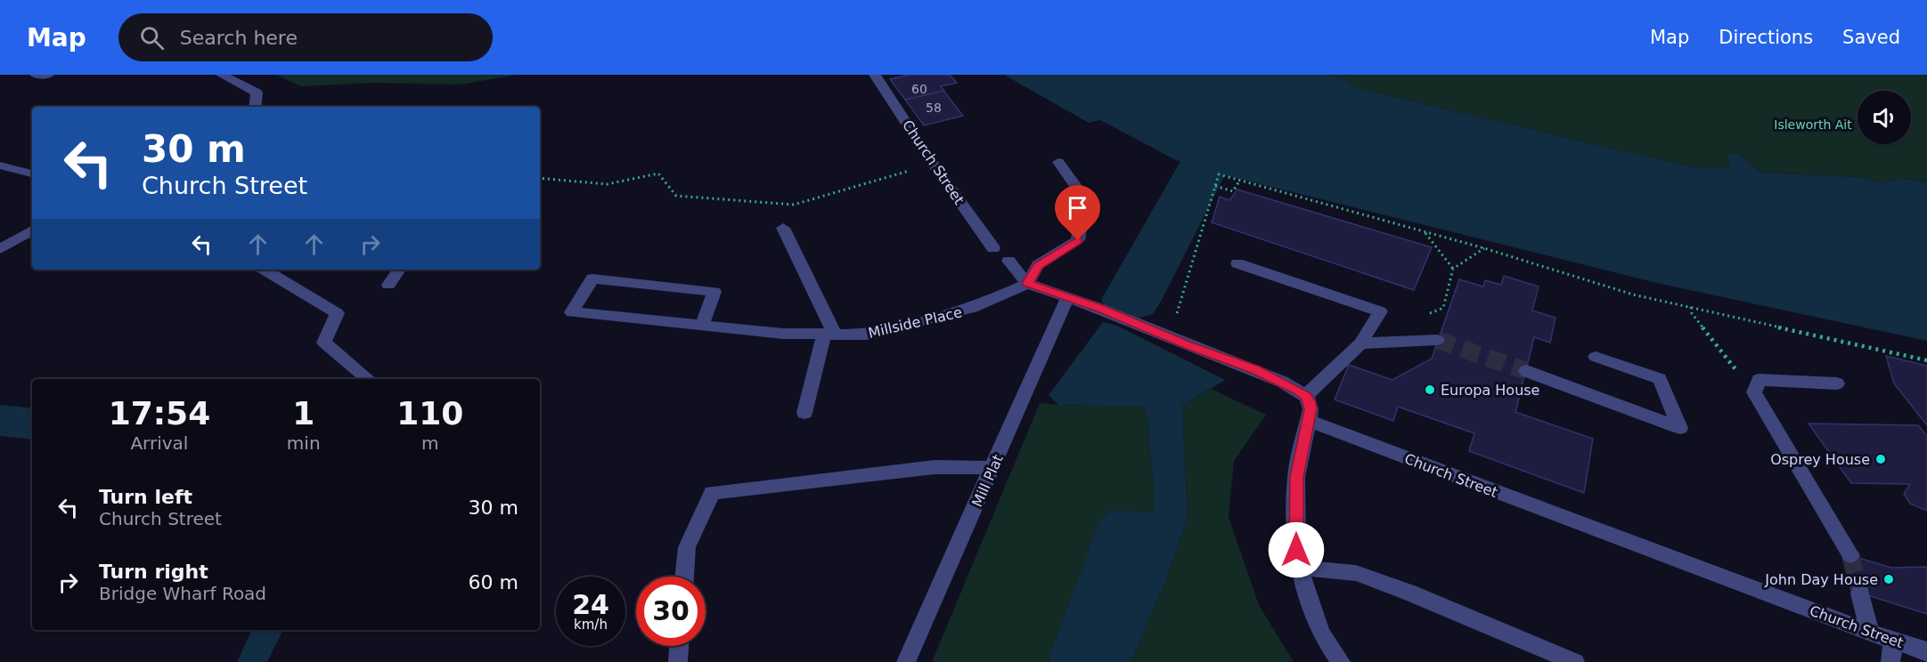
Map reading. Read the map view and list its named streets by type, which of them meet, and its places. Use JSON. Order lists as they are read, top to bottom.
{
  "streets": {
    "street": ["Church Street", "Millside Place", "Mill Plat"]
  },
  "parks": ["Isleworth Ait"],
  "places": ["Europa House", "Osprey House", "John Day House"],
  "house_numbers": ["60", "58"],
  "page": {
    "header": "Map",
    "search": "Search here",
    "nav": ["Map", "Directions", "Saved"],
    "turn": ["30 m", "Church Street"],
    "eta": [
      "17:54",
      "Arrival",
      "1",
      "min",
      "110",
      "m"
    ],
    "list": [
      {
        "name": "Turn left",
        "note": "Church Street",
        "value": "30 m"
      },
      {
        "name": "Turn right",
        "note": "Bridge Wharf Road",
        "value": "60 m"
      }
    ],
    "speed": "24 km/h",
    "limit": "30"
  }
}
